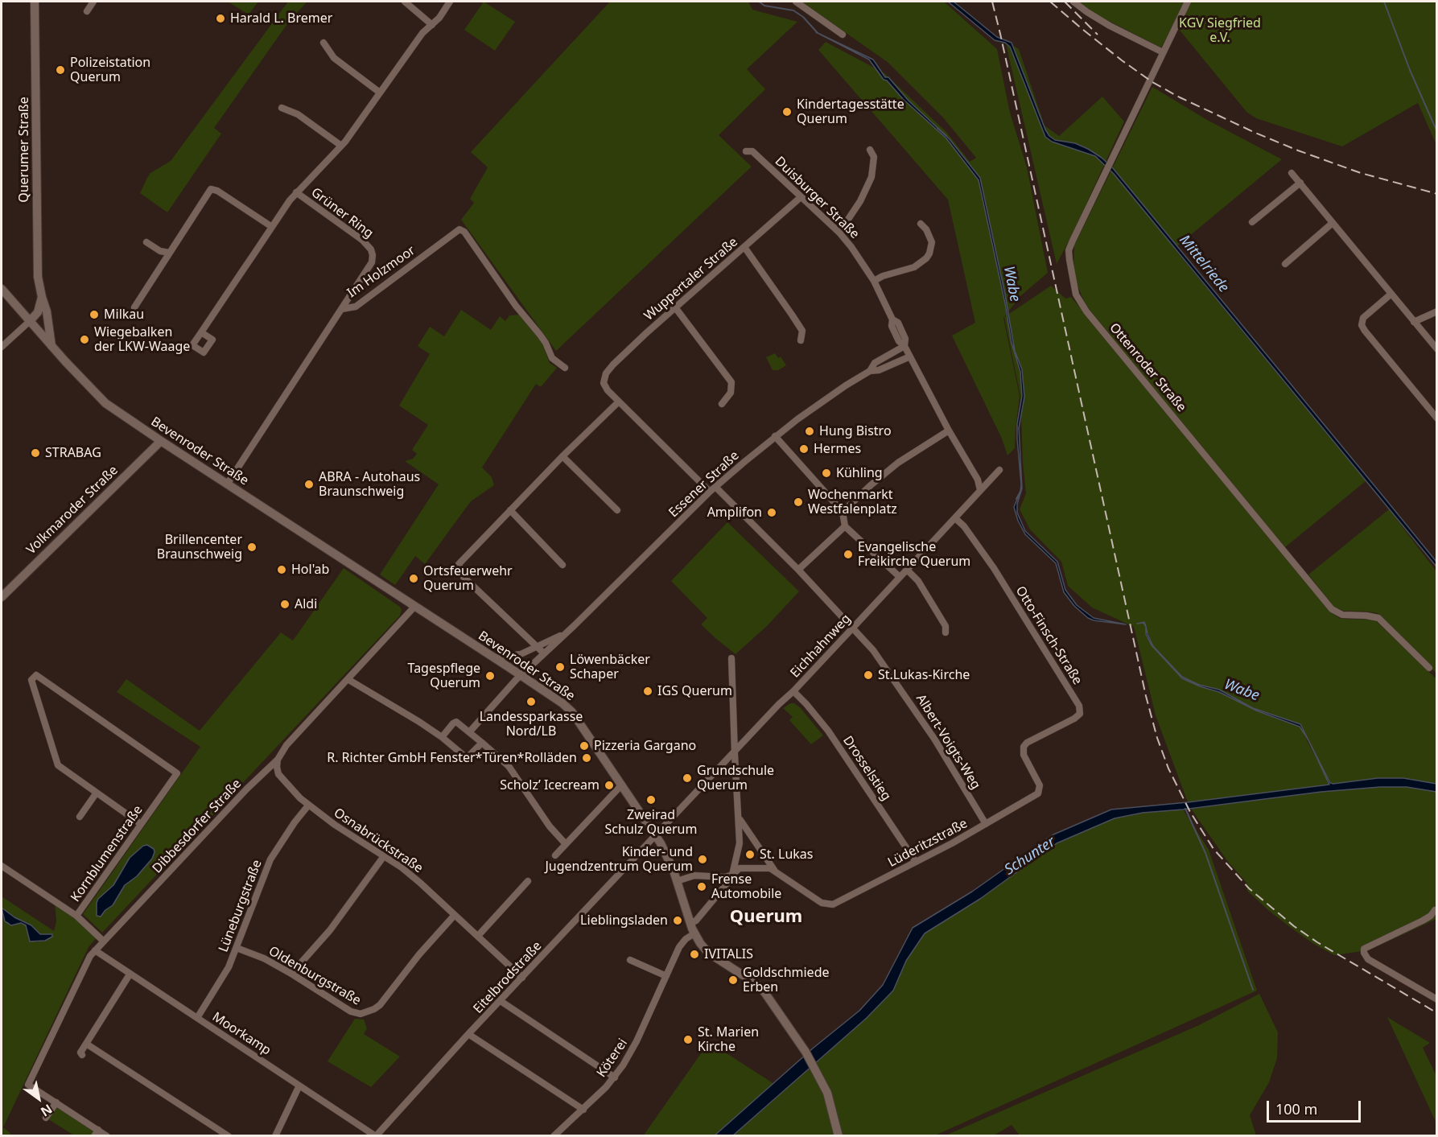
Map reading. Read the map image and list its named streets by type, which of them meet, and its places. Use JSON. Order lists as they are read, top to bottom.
{
  "streets": {
    "main road": ["Querumer Straße", "Bevenroder Straße", "Volkmaroder Straße"],
    "street": [
      "Duisburger Straße",
      "Grüner Ring",
      "Im Holzmoor",
      "Wuppertaler Straße",
      "Ottenroder Straße",
      "Essener Straße",
      "Otto-Finsch-Straße",
      "Eichhahnweg",
      "Albert-Voigts-Weg",
      "Drosselstieg",
      "Dibbesdorfer Straße",
      "Osnabrückstraße",
      "Lüderitzstraße",
      "Kornblumenstraße",
      "Lüneburgstraße",
      "Oldenburgstraße",
      "Eitelbrodstraße",
      "Moorkamp",
      "Köterei"
    ]
  },
  "crossings": [
    ["Querumer Straße", "Bevenroder Straße"],
    ["Duisburger Straße", "Wuppertaler Straße"],
    ["Duisburger Straße", "Essener Straße"],
    ["Duisburger Straße", "Eichhahnweg"],
    ["Grüner Ring", "Im Holzmoor"],
    ["Im Holzmoor", "Bevenroder Straße"],
    ["Bevenroder Straße", "Essener Straße"],
    ["Bevenroder Straße", "Volkmaroder Straße"],
    ["Bevenroder Straße", "Eichhahnweg"],
    ["Bevenroder Straße", "Dibbesdorfer Straße"],
    ["Bevenroder Straße", "Eitelbrodstraße"],
    ["Bevenroder Straße", "Köterei"],
    ["Essener Straße", "Albert-Voigts-Weg"],
    ["Otto-Finsch-Straße", "Eichhahnweg"],
    ["Otto-Finsch-Straße", "Lüderitzstraße"],
    ["Eichhahnweg", "Albert-Voigts-Weg"],
    ["Eichhahnweg", "Drosselstieg"],
    ["Eichhahnweg", "Eitelbrodstraße"],
    ["Albert-Voigts-Weg", "Lüderitzstraße"],
    ["Drosselstieg", "Lüderitzstraße"],
    ["Dibbesdorfer Straße", "Osnabrückstraße"],
    ["Dibbesdorfer Straße", "Kornblumenstraße"],
    ["Dibbesdorfer Straße", "Moorkamp"],
    ["Osnabrückstraße", "Lüneburgstraße"],
    ["Osnabrückstraße", "Oldenburgstraße"],
    ["Osnabrückstraße", "Eitelbrodstraße"],
    ["Lüneburgstraße", "Oldenburgstraße"],
    ["Lüneburgstraße", "Moorkamp"],
    ["Eitelbrodstraße", "Moorkamp"]
  ],
  "districts": ["Querum"],
  "water": ["Mittelriede", "Wabe", "Schunter"],
  "parks": ["KGV Siegfried e.V."],
  "places": [
    "Harald L. Bremer",
    "Polizeistation Querum",
    "Kindertagesstätte Querum",
    "Milkau",
    "Wiegebalken der LKW-Waage",
    "Hung Bistro",
    "Hermes",
    "STRABAG",
    "Kühling",
    "ABRA - Autohaus Braunschweig",
    "Wochenmarkt Westfalenplatz",
    "Amplifon",
    "Brillencenter Braunschweig",
    "Evangelische Freikirche Querum",
    "Hol'ab",
    "Ortsfeuerwehr Querum",
    "Aldi",
    "Löwenbäcker Schaper",
    "St.Lukas-Kirche",
    "Tagespflege Querum",
    "IGS Querum",
    "Landessparkasse Nord/LB",
    "Pizzeria Gargano",
    "R. Richter GmbH Fenster*Türen*Rolläden",
    "Grundschule Querum",
    "Scholz’ Icecream",
    "Zweirad Schulz Querum",
    "St. Lukas",
    "Kinder- und Jugendzentrum Querum",
    "Frense Automobile",
    "Lieblingsladen",
    "IVITALIS",
    "Goldschmiede Erben",
    "St. Marien Kirche"
  ],
  "scale_bar": "100 m",
  "north": "bottom right"
}
